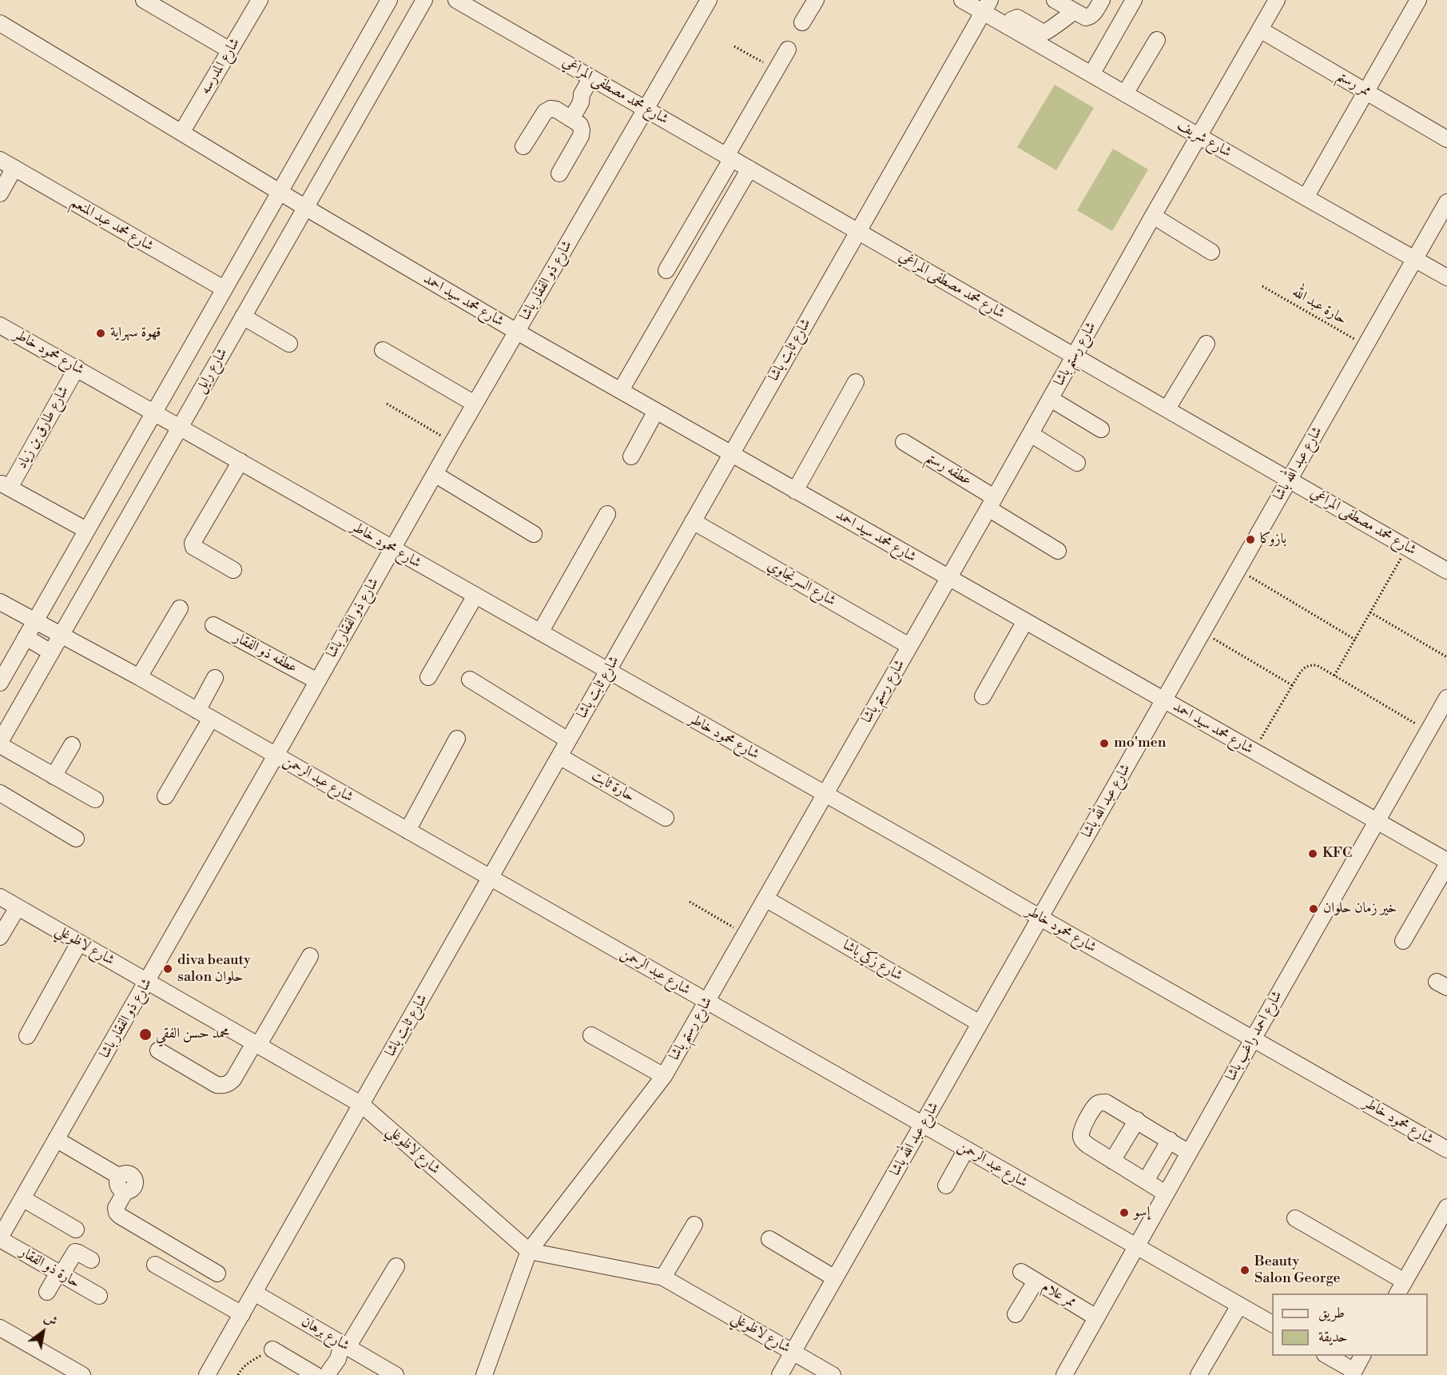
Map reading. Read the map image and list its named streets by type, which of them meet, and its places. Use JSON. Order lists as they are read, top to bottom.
{
  "streets": {
    "street": [
      "شارع المدرسه",
      "ممر رستم",
      "شارع محمد مصطفى المراغي",
      "شارع شريف",
      "شارع محمد عبد المنعم",
      "شارع ذو الفقار باشا",
      "شارع محمد سيد احمد",
      "شارع ثابت باشا",
      "شارع محمود خاطر",
      "شارع رستم باشا",
      "شارع رايل",
      "شارع طارق بن زياد",
      "شارع عبد الله باشا",
      "عطفه رستم",
      "شارع السرنجاوي",
      "عطفه ذو الفقار",
      "شارع عبد الرحمن",
      "حارة ثابت",
      "شارع لاظوغلي",
      "شارع زكي باشا",
      "شارع احمد راغب باشا",
      "حارة ذو الفقار",
      "ممر علام",
      "شارع برهان"
    ],
    "path": ["حارة عبد الله"]
  },
  "crossings": [
    ["شارع المدرسه", "شارع محمد سيد احمد"],
    ["ممر رستم", "شارع رستم باشا"],
    ["شارع محمد مصطفى المراغي", "شارع ذو الفقار باشا"],
    ["شارع محمد مصطفى المراغي", "شارع ثابت باشا"],
    ["شارع محمد مصطفى المراغي", "شارع رستم باشا"],
    ["شارع محمد مصطفى المراغي", "شارع عبد الله باشا"],
    ["شارع شريف", "شارع ثابت باشا"],
    ["شارع شريف", "شارع رستم باشا"],
    ["شارع شريف", "شارع عبد الله باشا"],
    ["شارع محمد عبد المنعم", "شارع رايل"],
    ["شارع ذو الفقار باشا", "شارع محمد سيد احمد"],
    ["شارع ذو الفقار باشا", "شارع محمود خاطر"],
    ["شارع ذو الفقار باشا", "عطفه ذو الفقار"],
    ["شارع ذو الفقار باشا", "شارع عبد الرحمن"],
    ["شارع ذو الفقار باشا", "شارع لاظوغلي"],
    ["شارع ذو الفقار باشا", "حارة ذو الفقار"],
    ["شارع محمد سيد احمد", "شارع ثابت باشا"],
    ["شارع محمد سيد احمد", "شارع رستم باشا"],
    ["شارع محمد سيد احمد", "شارع رايل"],
    ["شارع محمد سيد احمد", "شارع عبد الله باشا"],
    ["شارع محمد سيد احمد", "شارع احمد راغب باشا"],
    ["حارة عبد الله", "شارع عبد الله باشا"],
    ["شارع ثابت باشا", "شارع محمود خاطر"],
    ["شارع ثابت باشا", "شارع السرنجاوي"],
    ["شارع ثابت باشا", "شارع عبد الرحمن"],
    ["شارع ثابت باشا", "حارة ثابت"],
    ["شارع ثابت باشا", "شارع لاظوغلي"],
    ["شارع ثابت باشا", "شارع برهان"],
    ["شارع محمود خاطر", "شارع رستم باشا"],
    ["شارع محمود خاطر", "شارع رايل"],
    ["شارع محمود خاطر", "شارع طارق بن زياد"],
    ["شارع محمود خاطر", "شارع عبد الله باشا"],
    ["شارع محمود خاطر", "شارع احمد راغب باشا"],
    ["شارع رستم باشا", "عطفه رستم"],
    ["شارع رستم باشا", "شارع السرنجاوي"],
    ["شارع رستم باشا", "شارع عبد الرحمن"],
    ["شارع رستم باشا", "شارع لاظوغلي"],
    ["شارع رستم باشا", "شارع زكي باشا"],
    ["شارع رايل", "شارع طارق بن زياد"],
    ["شارع رايل", "شارع عبد الرحمن"],
    ["شارع عبد الله باشا", "شارع عبد الرحمن"],
    ["شارع عبد الله باشا", "شارع لاظوغلي"],
    ["شارع عبد الله باشا", "شارع زكي باشا"],
    ["شارع عبد الرحمن", "شارع احمد راغب باشا"],
    ["شارع احمد راغب باشا", "ممر علام"]
  ],
  "places": [
    "قهوة سهراية",
    "بازوكا",
    "mo'men",
    "KFC",
    "خير زمان حلوان",
    "diva beauty salon حلوان",
    "محمد حسن الفقي",
    "إسو",
    "Beauty Salon George"
  ],
  "legend": ["طريق", "حديقة"],
  "north": "top right"
}
